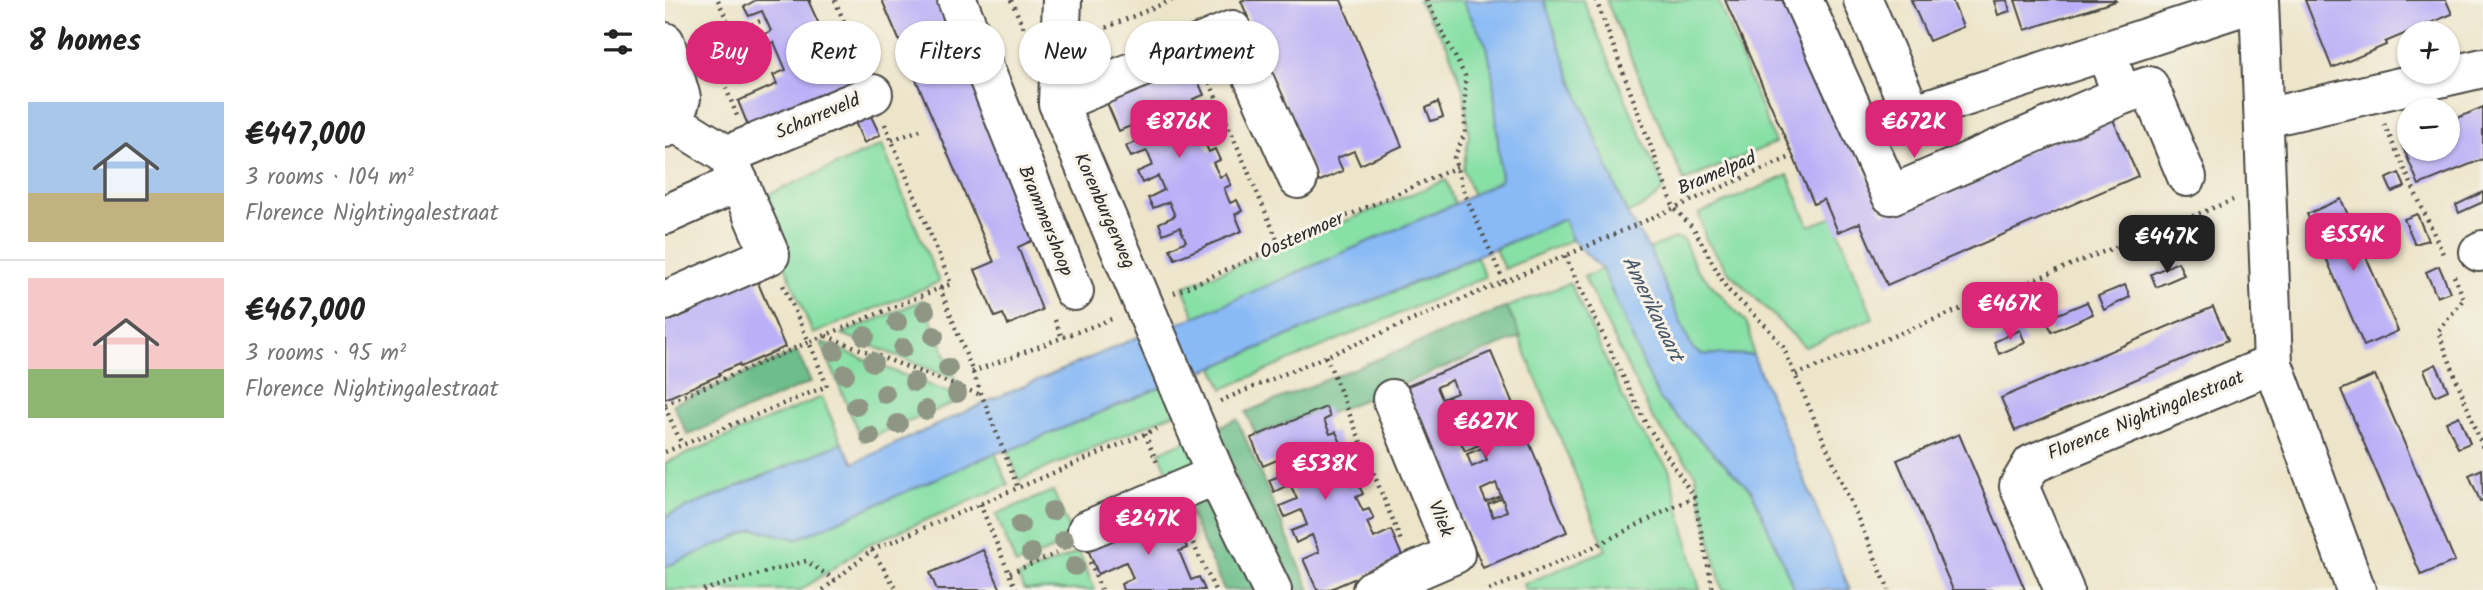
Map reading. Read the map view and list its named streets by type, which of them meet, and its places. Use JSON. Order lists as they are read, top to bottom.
{
  "streets": {
    "street": [
      "Scharreveld",
      "Korenburgerweg",
      "Brammershoop",
      "Florence Nightingalestraat",
      "Vliek"
    ],
    "path": ["Bramelpad", "Oostermoer"]
  },
  "crossings": [
    ["Korenburgerweg", "Brammershoop"],
    ["Korenburgerweg", "Oostermoer"]
  ],
  "water": ["Amerikavaart"],
  "page": {
    "heading": "8 homes",
    "map_buttons": ["+", "−"],
    "chip": [
      "Buy",
      "Rent",
      "Filters",
      "New",
      "Apartment"
    ],
    "list": [
      {
        "name": "€447,000",
        "note": "3 rooms · 104 m² · Florence Nightingalestraat"
      },
      {
        "name": "€467,000",
        "note": "3 rooms · 95 m² · Florence Nightingalestraat"
      }
    ],
    "price": [
      "€876K",
      "€672K",
      "€554K",
      "€447K",
      "€467K",
      "€627K",
      "€538K",
      "€247K"
    ]
  }
}
